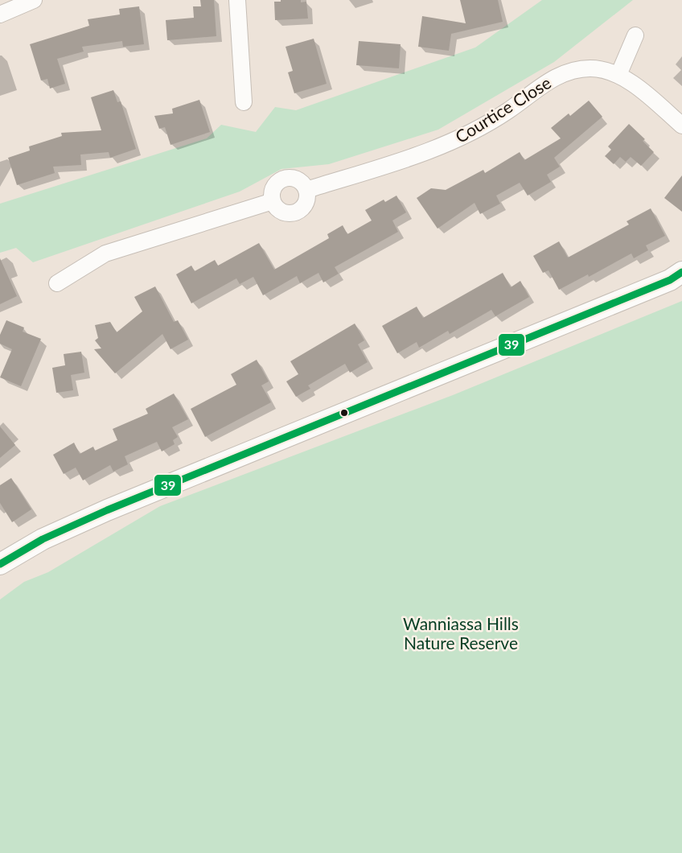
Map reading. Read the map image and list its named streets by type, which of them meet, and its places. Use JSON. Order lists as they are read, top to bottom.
{
  "streets": {
    "street": ["Courtice Close"]
  },
  "parks": ["Wanniassa Hills Nature Reserve"],
  "lines": ["transit line 39"]
}
